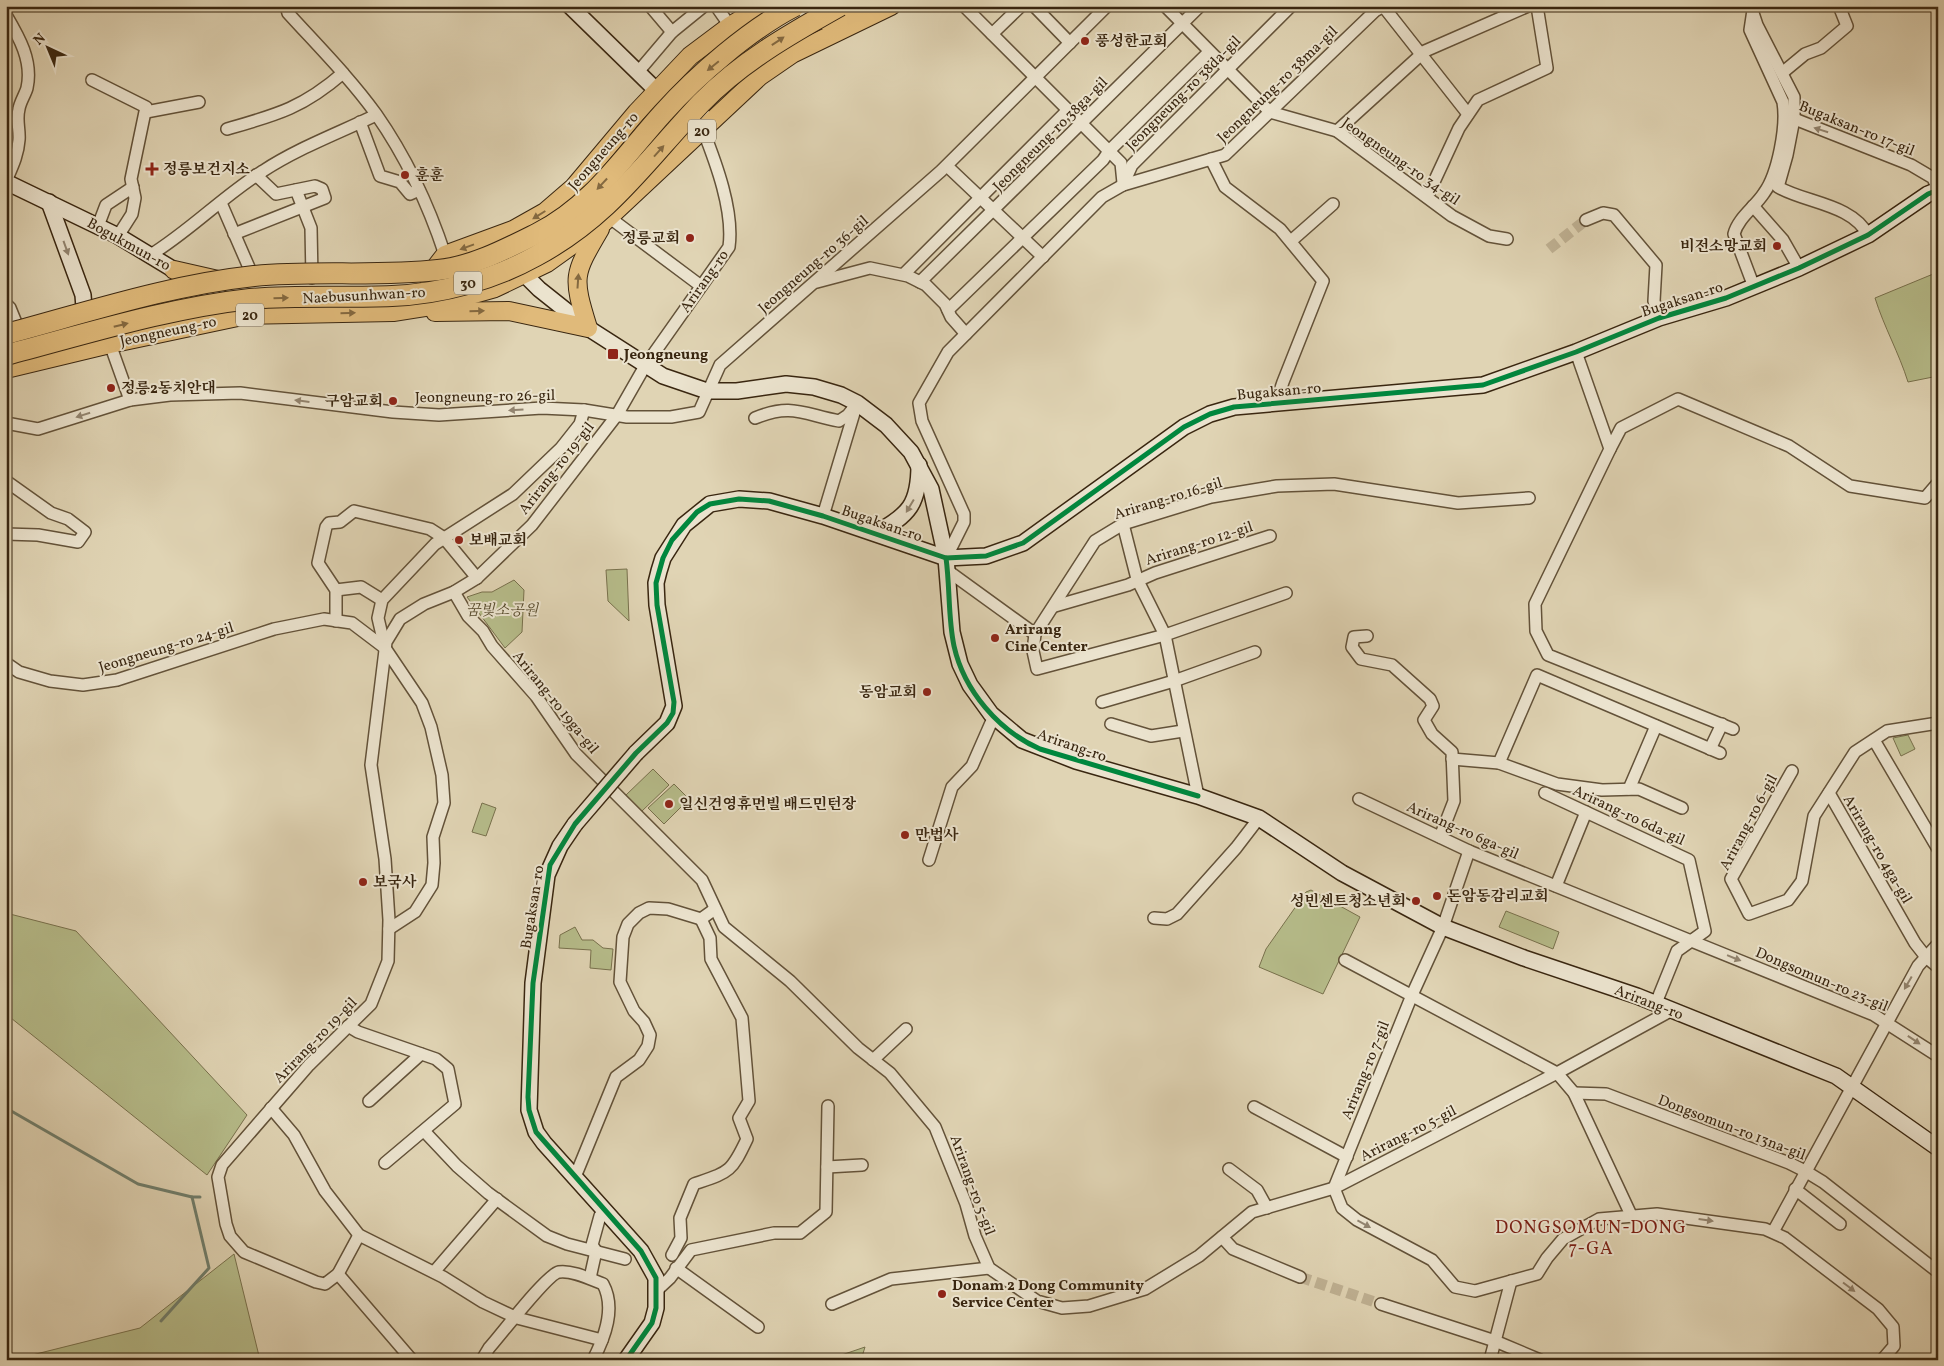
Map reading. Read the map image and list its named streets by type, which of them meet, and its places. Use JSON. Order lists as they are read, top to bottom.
{
  "streets": {
    "highway": ["30", "Naebusunhwan-ro"],
    "main road": ["20", "Jeongneung-ro"],
    "street": [
      "Jeongneung-ro 38ma-gil",
      "Jeongneung-ro 38da-gil",
      "Bugaksan-ro 17-gil",
      "Jeongneung-ro 38ga-gil",
      "Jeongneung-ro 34-gil",
      "Bogukmun-ro",
      "Jeongneung-ro 36-gil",
      "Arirang-ro",
      "Bugaksan-ro",
      "Jeongneung-ro 26-gil",
      "Arirang-ro 19-gil",
      "Arirang-ro 16-gil",
      "Arirang-ro 12-gil",
      "Jeongneung-ro 24-gil",
      "Arirang-ro 19ga-gil",
      "Arirang-ro 6da-gil",
      "Arirang-ro 6-gil",
      "Arirang-ro 6ga-gil",
      "Arirang-ro 4ga-gil",
      "Dongsomun-ro 23-gil",
      "Arirang-ro 7-gil",
      "Dongsomun-ro 13na-gil",
      "Arirang-ro 5-gil"
    ]
  },
  "crossings": [
    ["Jeongneung-ro 38ma-gil", "Jeongneung-ro 38da-gil"],
    ["Jeongneung-ro 38ma-gil", "Jeongneung-ro 34-gil"],
    ["Jeongneung-ro 38ma-gil", "Arirang-ro"],
    ["Jeongneung-ro 38ma-gil", "Bugaksan-ro"],
    ["Jeongneung-ro 38da-gil", "Jeongneung-ro 34-gil"],
    ["Bugaksan-ro 17-gil", "Bugaksan-ro"],
    ["Jeongneung-ro 38ga-gil", "Jeongneung-ro 34-gil"],
    ["Jeongneung-ro", "Bogukmun-ro"],
    ["Jeongneung-ro", "Arirang-ro"],
    ["Jeongneung-ro", "Naebusunhwan-ro"],
    ["Jeongneung-ro 36-gil", "Arirang-ro"],
    ["Jeongneung-ro 36-gil", "Jeongneung-ro 26-gil"],
    ["Arirang-ro", "Bugaksan-ro"],
    ["Arirang-ro", "Jeongneung-ro 26-gil"],
    ["Arirang-ro", "Arirang-ro 19-gil"],
    ["Arirang-ro", "Arirang-ro 12-gil"],
    ["Arirang-ro", "Arirang-ro 7-gil"],
    ["Arirang-ro", "Arirang-ro 5-gil"],
    ["Jeongneung-ro 26-gil", "Arirang-ro 19-gil"],
    ["Arirang-ro 19-gil", "Arirang-ro 19ga-gil"],
    ["Arirang-ro 16-gil", "Arirang-ro 12-gil"],
    ["Arirang-ro 19ga-gil", "Arirang-ro 5-gil"],
    ["Arirang-ro 6da-gil", "Arirang-ro 6ga-gil"],
    ["Arirang-ro 6da-gil", "Dongsomun-ro 23-gil"],
    ["Arirang-ro 6-gil", "Arirang-ro 4ga-gil"],
    ["Arirang-ro 6ga-gil", "Dongsomun-ro 23-gil"],
    ["Arirang-ro 7-gil", "Arirang-ro 5-gil"]
  ],
  "one_way": ["Bugaksan-ro 17-gil", "Jeongneung-ro 26-gil", "Dongsomun-ro 23-gil"],
  "districts": ["DONGSOMUN-DONG 7-GA"],
  "parks": ["꿈빛소공원"],
  "places": {
    "other": [
      "풍성한교회",
      "훈훈",
      "정릉교회",
      "비전소망교회",
      "정릉2동치안대",
      "구암교회",
      "보배교회",
      "Arirang Cine Center",
      "동암교회",
      "일신건영휴먼빌 배드민턴장",
      "만법사",
      "보국사",
      "돈암동감리교회",
      "성빈센트청소년회",
      "Donam 2 Dong Community Service Center"
    ],
    "health": ["정릉보건지소"],
    "transit": ["Jeongneung"]
  },
  "north": "top left"
}
